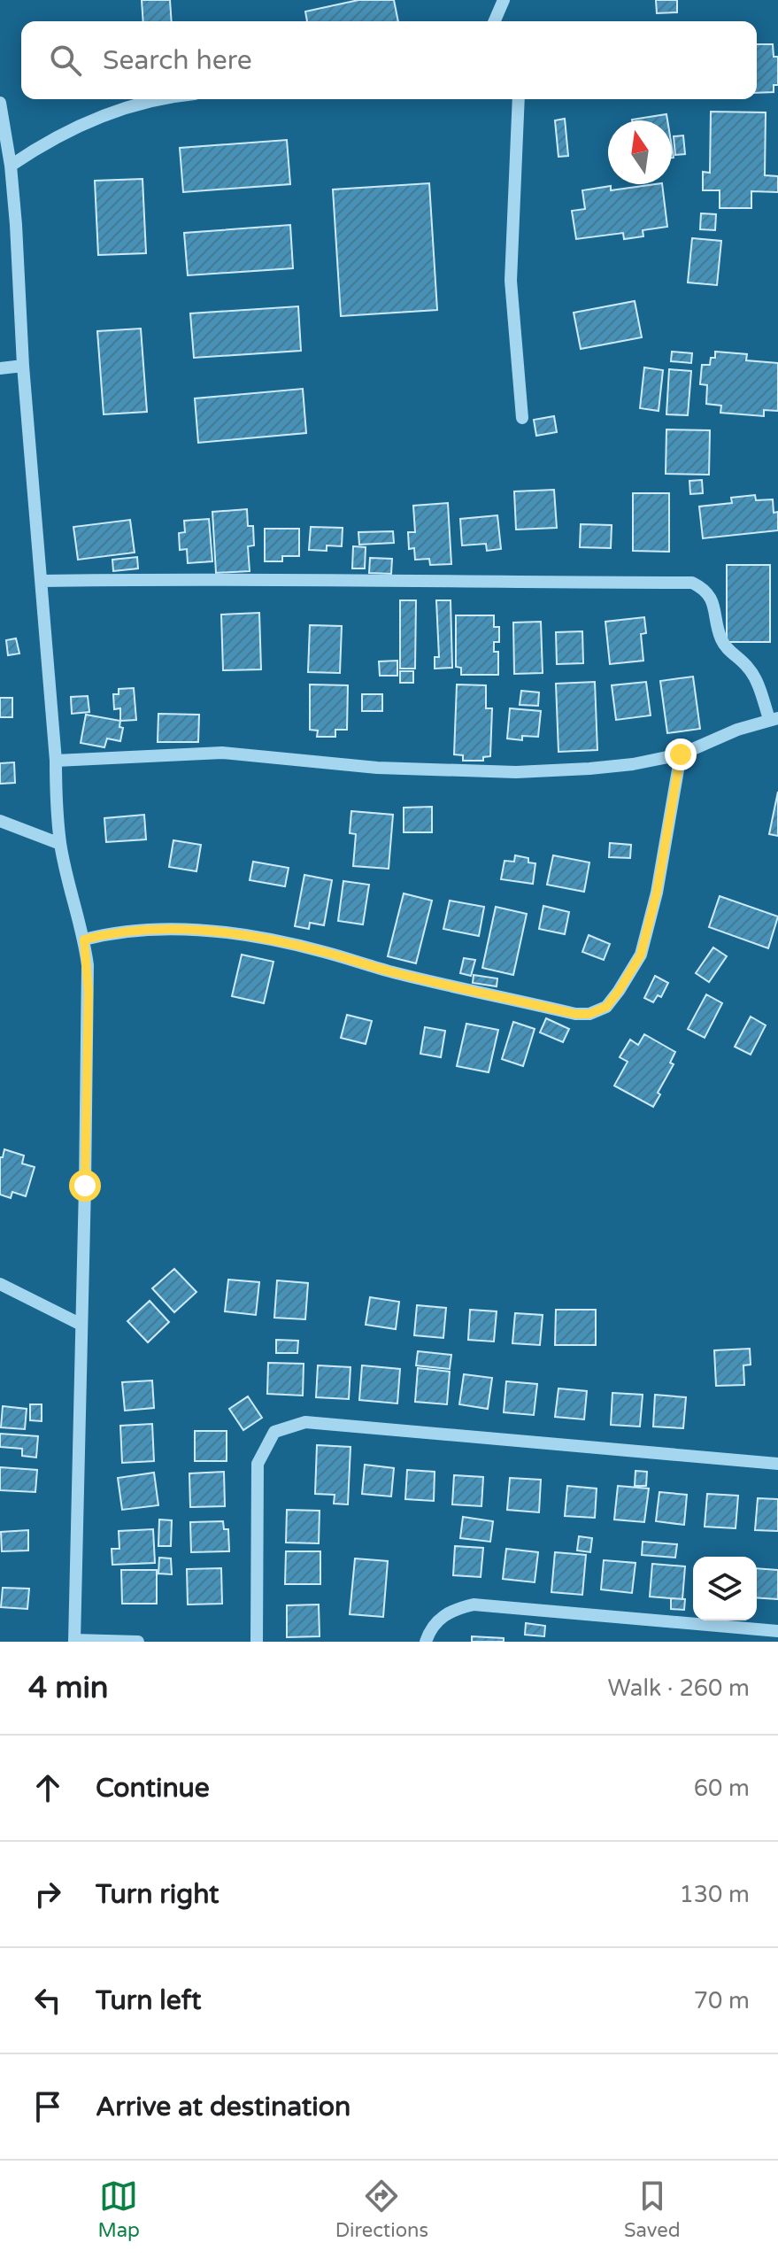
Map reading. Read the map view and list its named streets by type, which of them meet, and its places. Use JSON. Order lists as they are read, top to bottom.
{
  "north": "top",
  "page": {
    "search": "Search here",
    "heading": ["4 min", "Walk · 260 m"],
    "list": [
      ["Continue", "60 m"],
      ["Turn right", "130 m"],
      ["Turn left", "70 m"],
      "Arrive at destination"
    ],
    "nav": ["Map", "Directions", "Saved"]
  }
}
